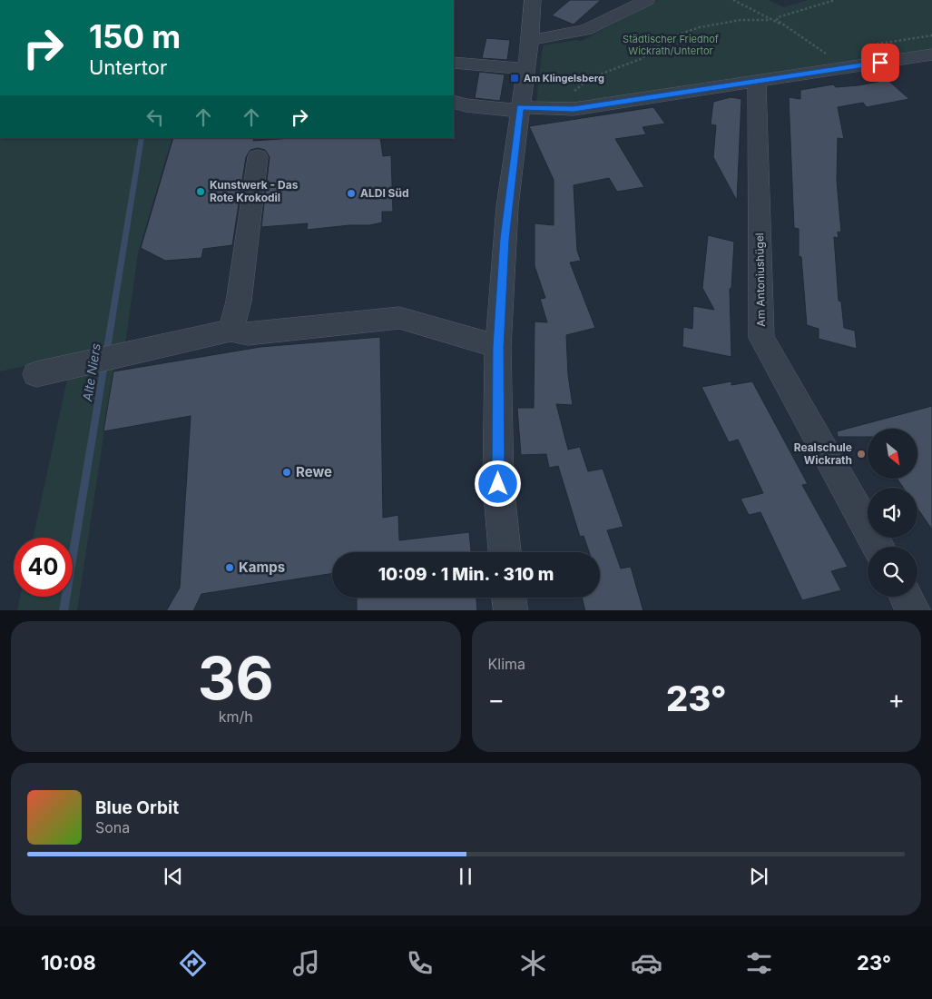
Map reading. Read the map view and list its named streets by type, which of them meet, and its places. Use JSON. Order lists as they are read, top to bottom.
{
  "streets": {
    "street": ["Am Antoniushügel"]
  },
  "water": ["Alte Niers"],
  "parks": ["Städtischer Friedhof Wickrath/Untertor"],
  "places": {
    "transit": ["Am Klingelsberg"],
    "other": [
      "Kunstwerk - Das Rote Krokodil",
      "ALDI Süd",
      "Realschule Wickrath",
      "Rewe",
      "Kamps"
    ]
  },
  "north": "bottom right",
  "page": {
    "turn": ["150 m", "Untertor"],
    "limit": "40",
    "trip": "10:09 · 1 Min. · 310 m",
    "tile": [
      ["36", "km/h"],
      "Klima"
    ],
    "heat": ["−", "23°", "+"],
    "song": ["Blue Orbit", "Sona"],
    "tabs": ["10:08", "23°"]
  }
}
